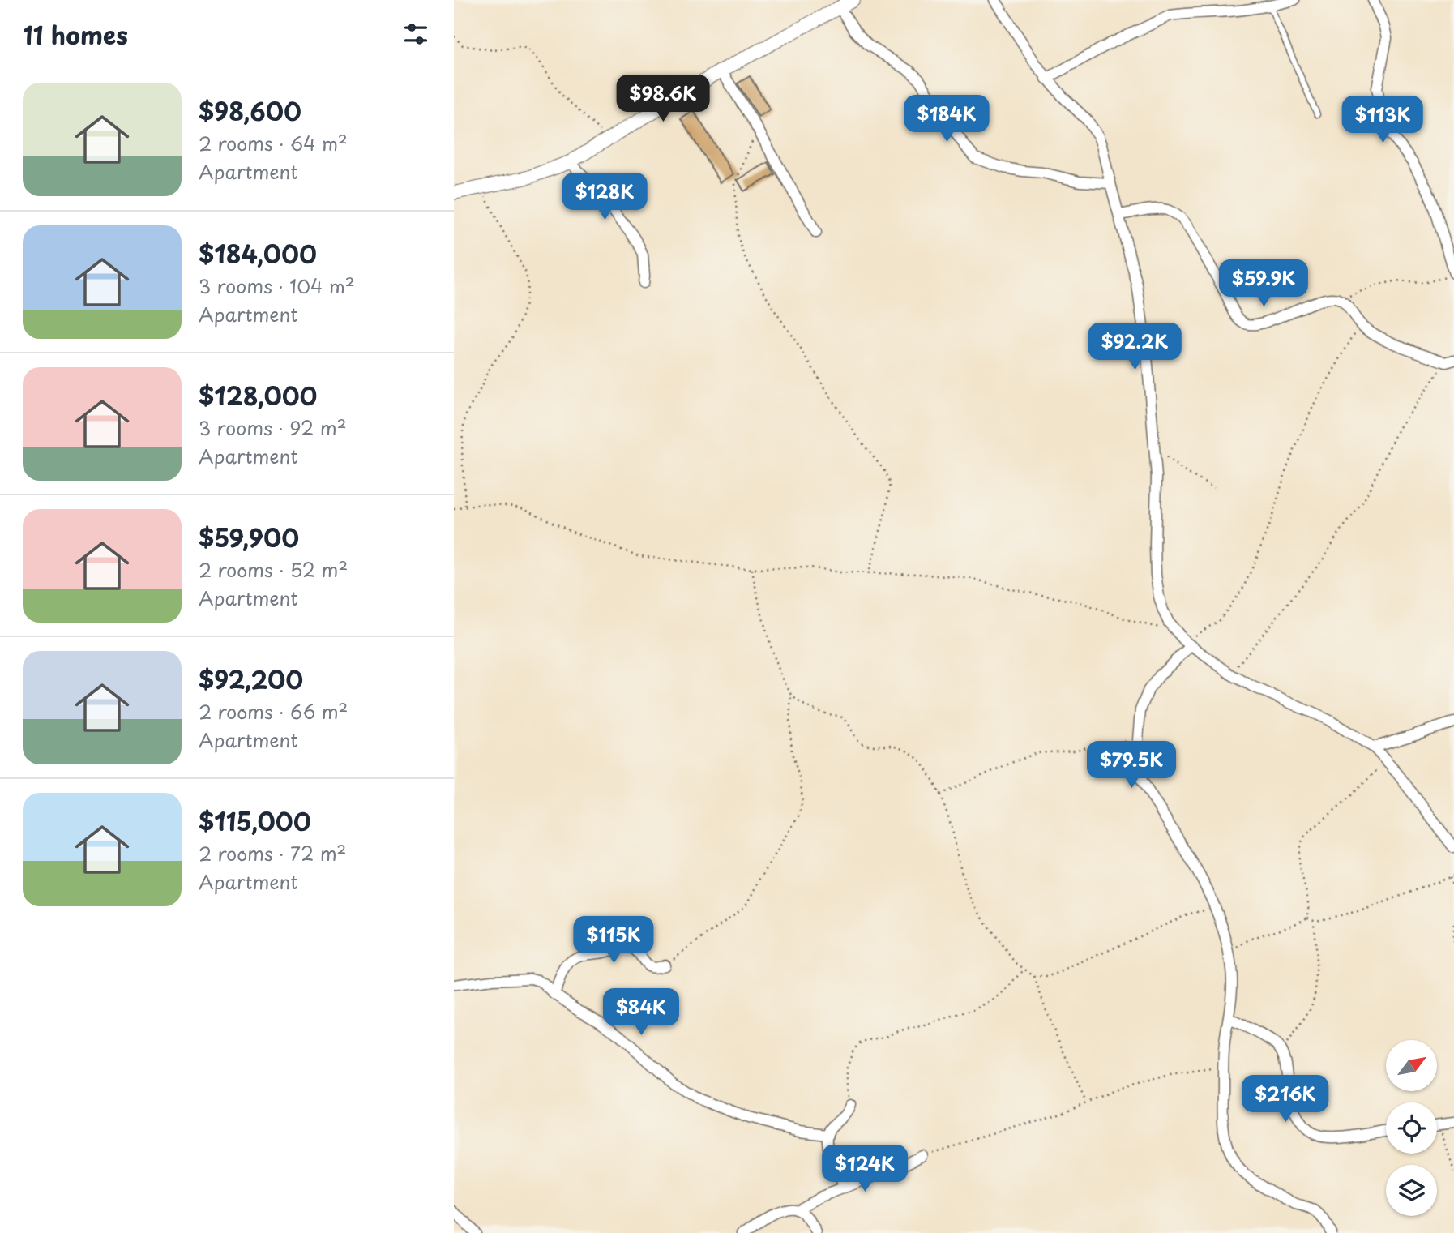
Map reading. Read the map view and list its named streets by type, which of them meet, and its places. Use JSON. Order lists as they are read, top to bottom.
{
  "north": "top right",
  "page": {
    "heading": "11 homes",
    "list": [
      {
        "name": "$98,600",
        "note": "2 rooms · 64 m² · Apartment"
      },
      {
        "name": "$184,000",
        "note": "3 rooms · 104 m² · Apartment"
      },
      {
        "name": "$128,000",
        "note": "3 rooms · 92 m² · Apartment"
      },
      {
        "name": "$59,900",
        "note": "2 rooms · 52 m² · Apartment"
      },
      {
        "name": "$92,200",
        "note": "2 rooms · 66 m² · Apartment"
      },
      {
        "name": "$115,000",
        "note": "2 rooms · 72 m² · Apartment"
      }
    ],
    "price": [
      "$98.6K",
      "$184K",
      "$113K",
      "$128K",
      "$59.9K",
      "$92.2K",
      "$79.5K",
      "$115K",
      "$84K",
      "$216K",
      "$124K"
    ]
  }
}
